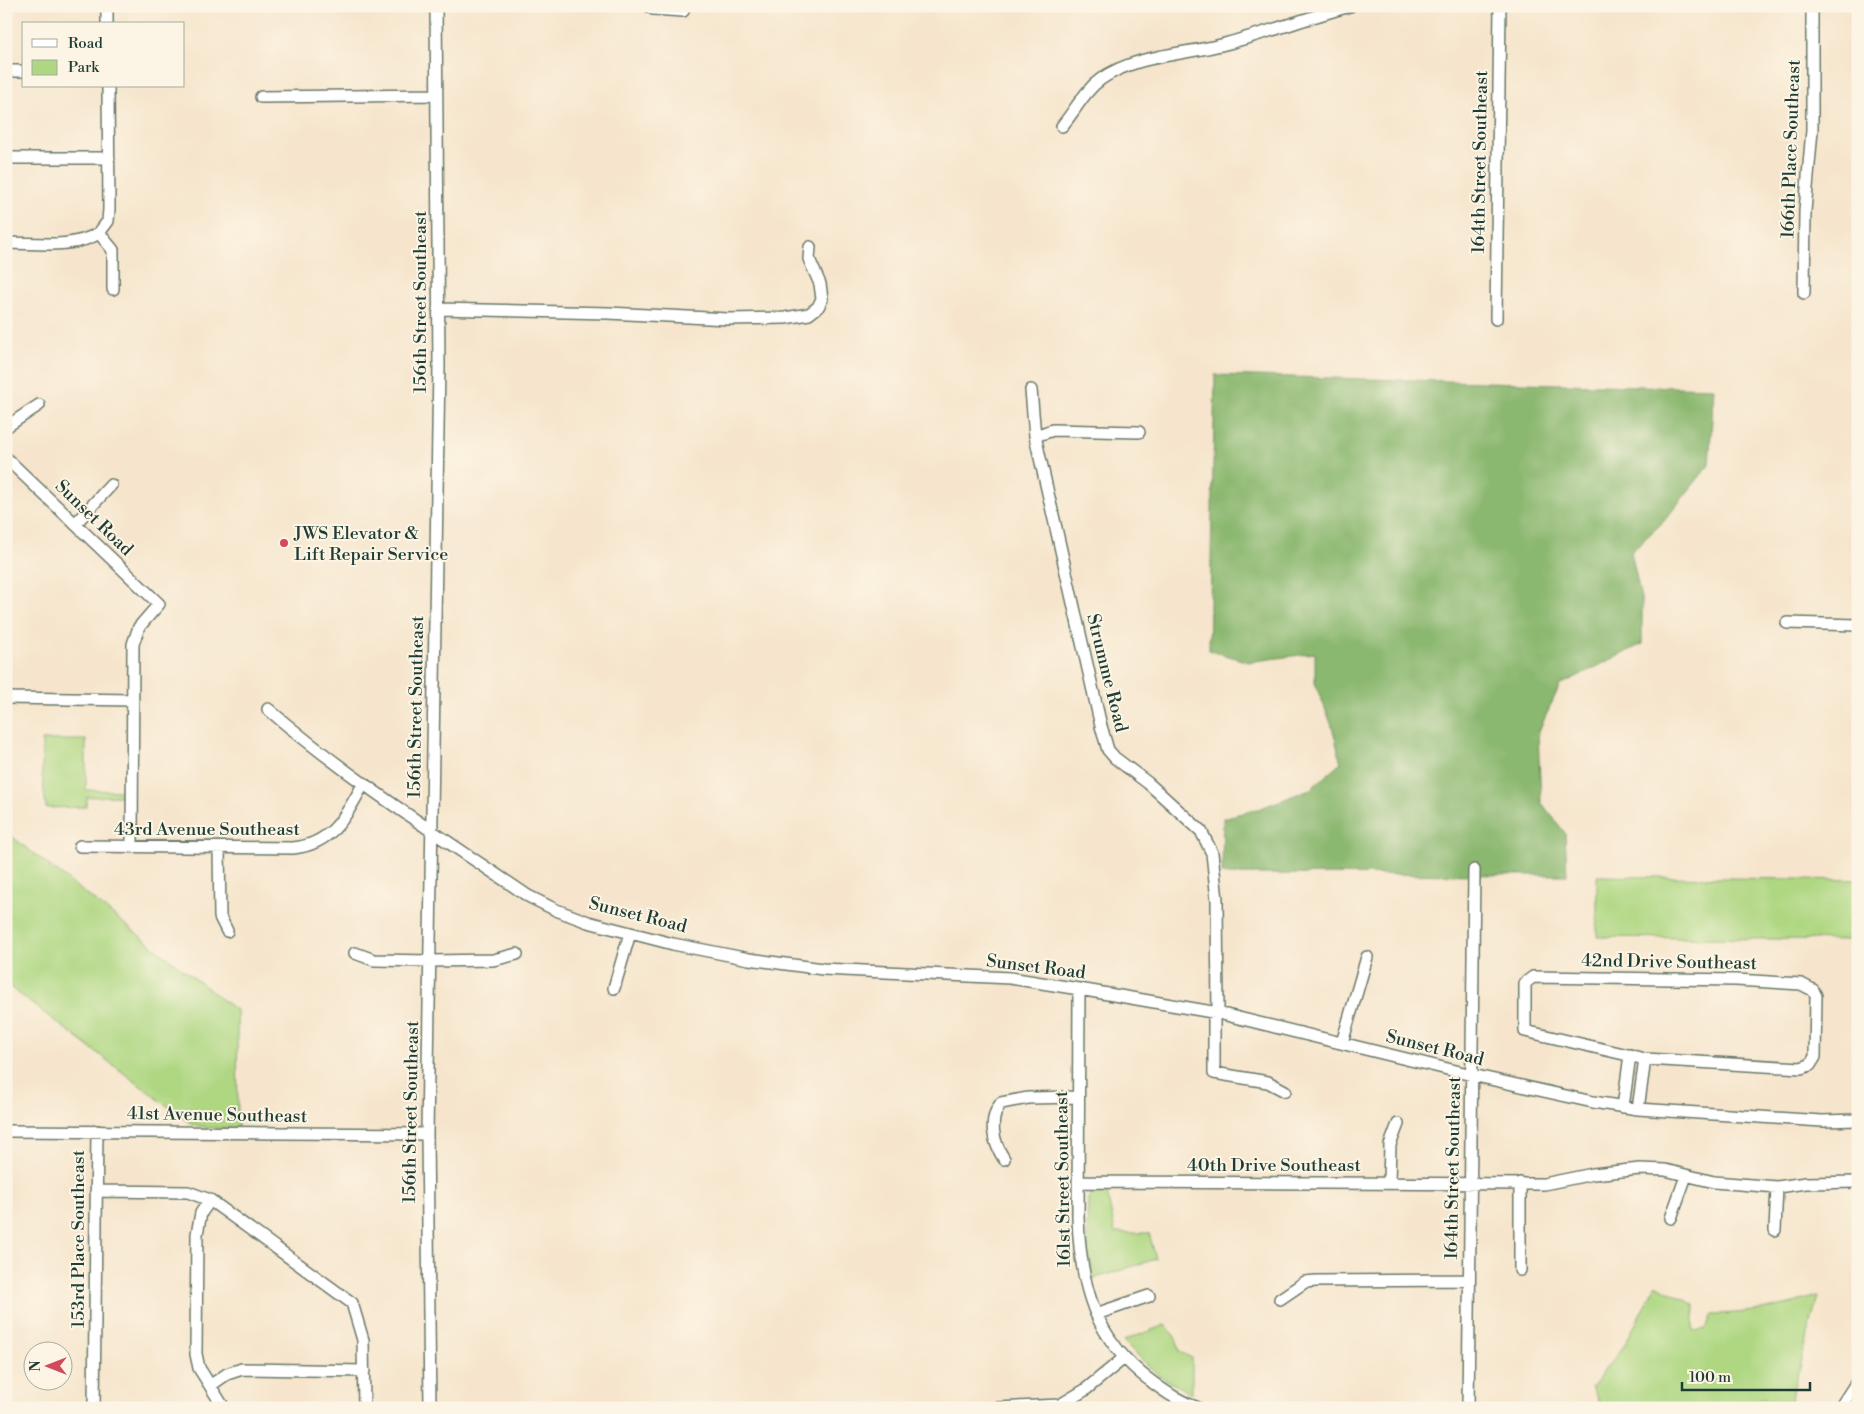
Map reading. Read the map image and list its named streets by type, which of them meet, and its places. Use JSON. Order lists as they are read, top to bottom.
{
  "streets": {
    "street": [
      "166th Place Southeast",
      "164th Street Southeast",
      "156th Street Southeast",
      "Sunset Road",
      "Strumme Road",
      "43rd Avenue Southeast",
      "42nd Drive Southeast",
      "41st Avenue Southeast",
      "40th Drive Southeast",
      "161st Street Southeast",
      "153rd Place Southeast"
    ]
  },
  "crossings": [
    ["164th Street Southeast", "Sunset Road"],
    ["164th Street Southeast", "40th Drive Southeast"],
    ["156th Street Southeast", "Sunset Road"],
    ["156th Street Southeast", "41st Avenue Southeast"],
    ["Sunset Road", "Strumme Road"],
    ["Sunset Road", "43rd Avenue Southeast"],
    ["Sunset Road", "161st Street Southeast"],
    ["41st Avenue Southeast", "153rd Place Southeast"],
    ["40th Drive Southeast", "161st Street Southeast"]
  ],
  "places": ["JWS Elevator & Lift Repair Service"],
  "legend": ["Road", "Park"],
  "scale_bar": "100 m",
  "north": "left"
}
